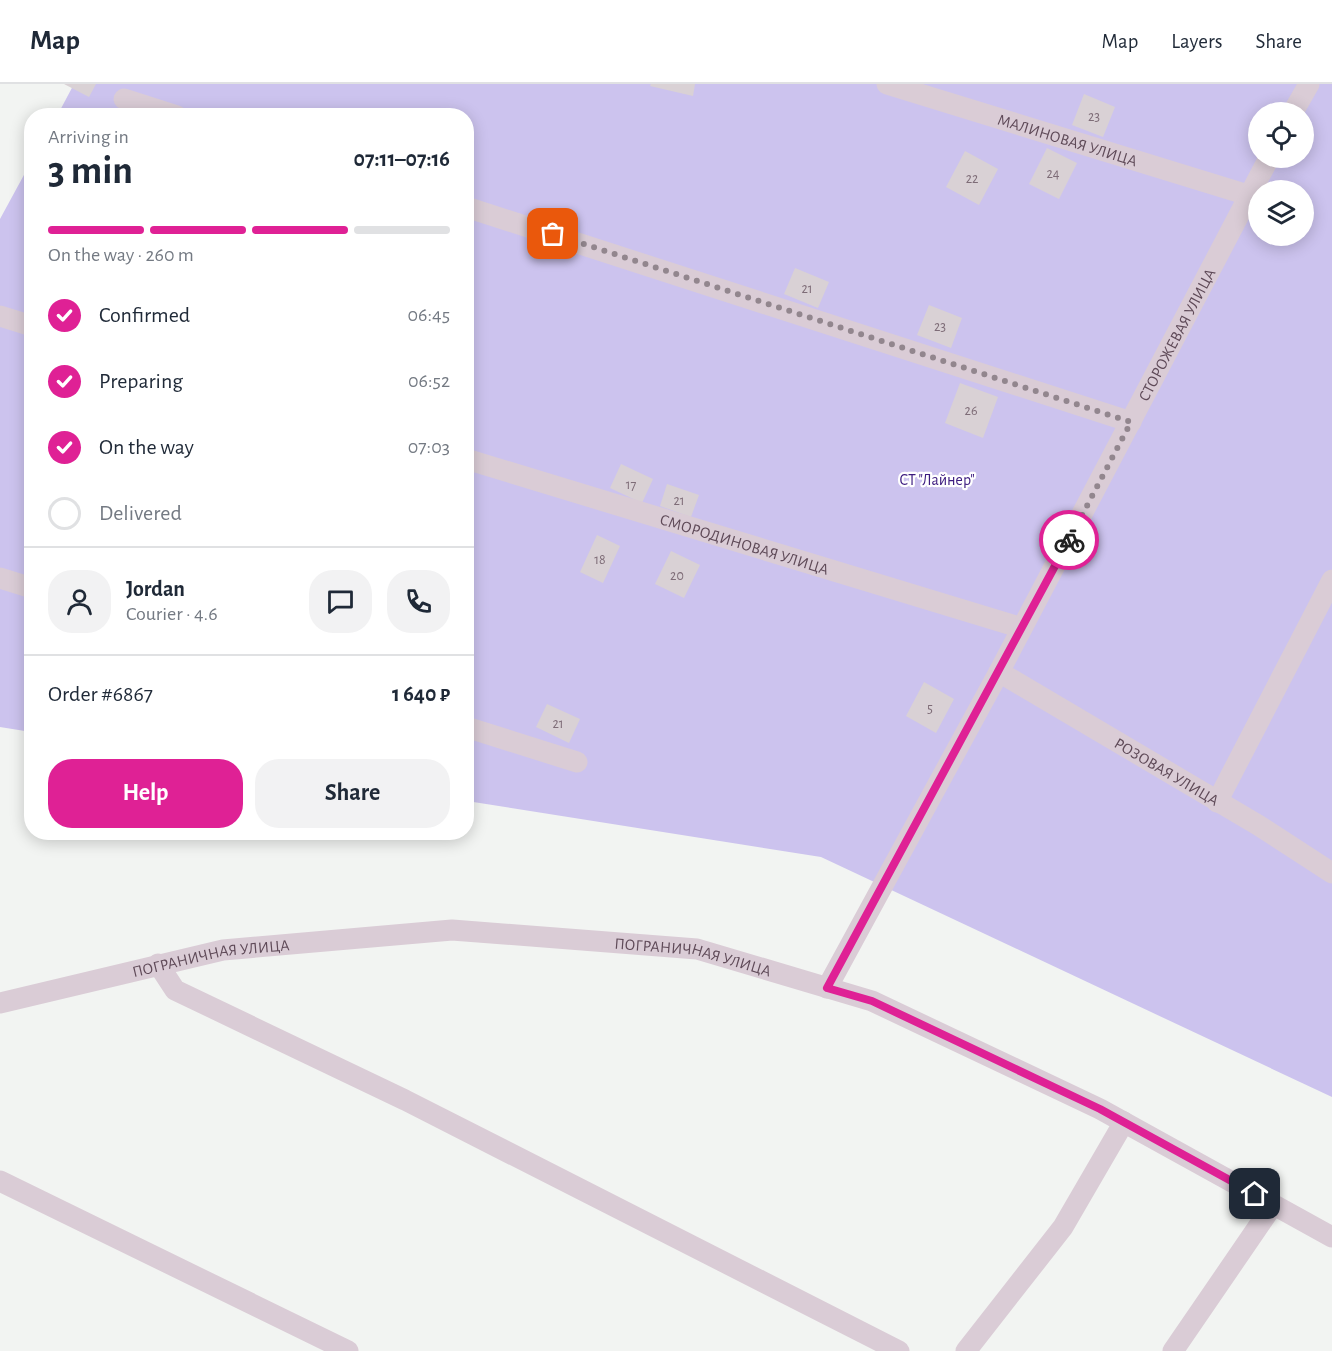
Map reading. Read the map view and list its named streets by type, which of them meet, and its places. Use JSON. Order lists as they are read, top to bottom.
{
  "streets": {
    "street": [
      "МАЛИНОВАЯ УЛИЦА",
      "СТОРОЖЕВАЯ УЛИЦА",
      "СМОРОДИНОВАЯ УЛИЦА",
      "РОЗОВАЯ УЛИЦА",
      "ПОГРАНИЧНАЯ УЛИЦА"
    ]
  },
  "crossings": [
    ["МАЛИНОВАЯ УЛИЦА", "СТОРОЖЕВАЯ УЛИЦА"],
    ["СТОРОЖЕВАЯ УЛИЦА", "СМОРОДИНОВАЯ УЛИЦА"],
    ["СТОРОЖЕВАЯ УЛИЦА", "РОЗОВАЯ УЛИЦА"],
    ["СТОРОЖЕВАЯ УЛИЦА", "ПОГРАНИЧНАЯ УЛИЦА"]
  ],
  "parks": ["СТ \"Лайнер\""],
  "house_numbers": [
    "23",
    "24",
    "22",
    "21",
    "23",
    "26",
    "17",
    "21",
    "18",
    "20",
    "5",
    "21"
  ],
  "page": {
    "header": "Map",
    "nav": ["Map", "Layers", "Share"],
    "heading": ["3 min", "Arriving in", "07:11–07:16"],
    "panel": [
      "Jordan",
      "Courier · 4.6",
      "Order #6867",
      "1 640 ₽"
    ],
    "bar": "On the way · 260 m",
    "list": [
      ["Confirmed", "06:45"],
      ["Preparing", "06:52"],
      ["On the way", "07:03"],
      "Delivered"
    ],
    "buttons": ["Help", "Share"]
  }
}
